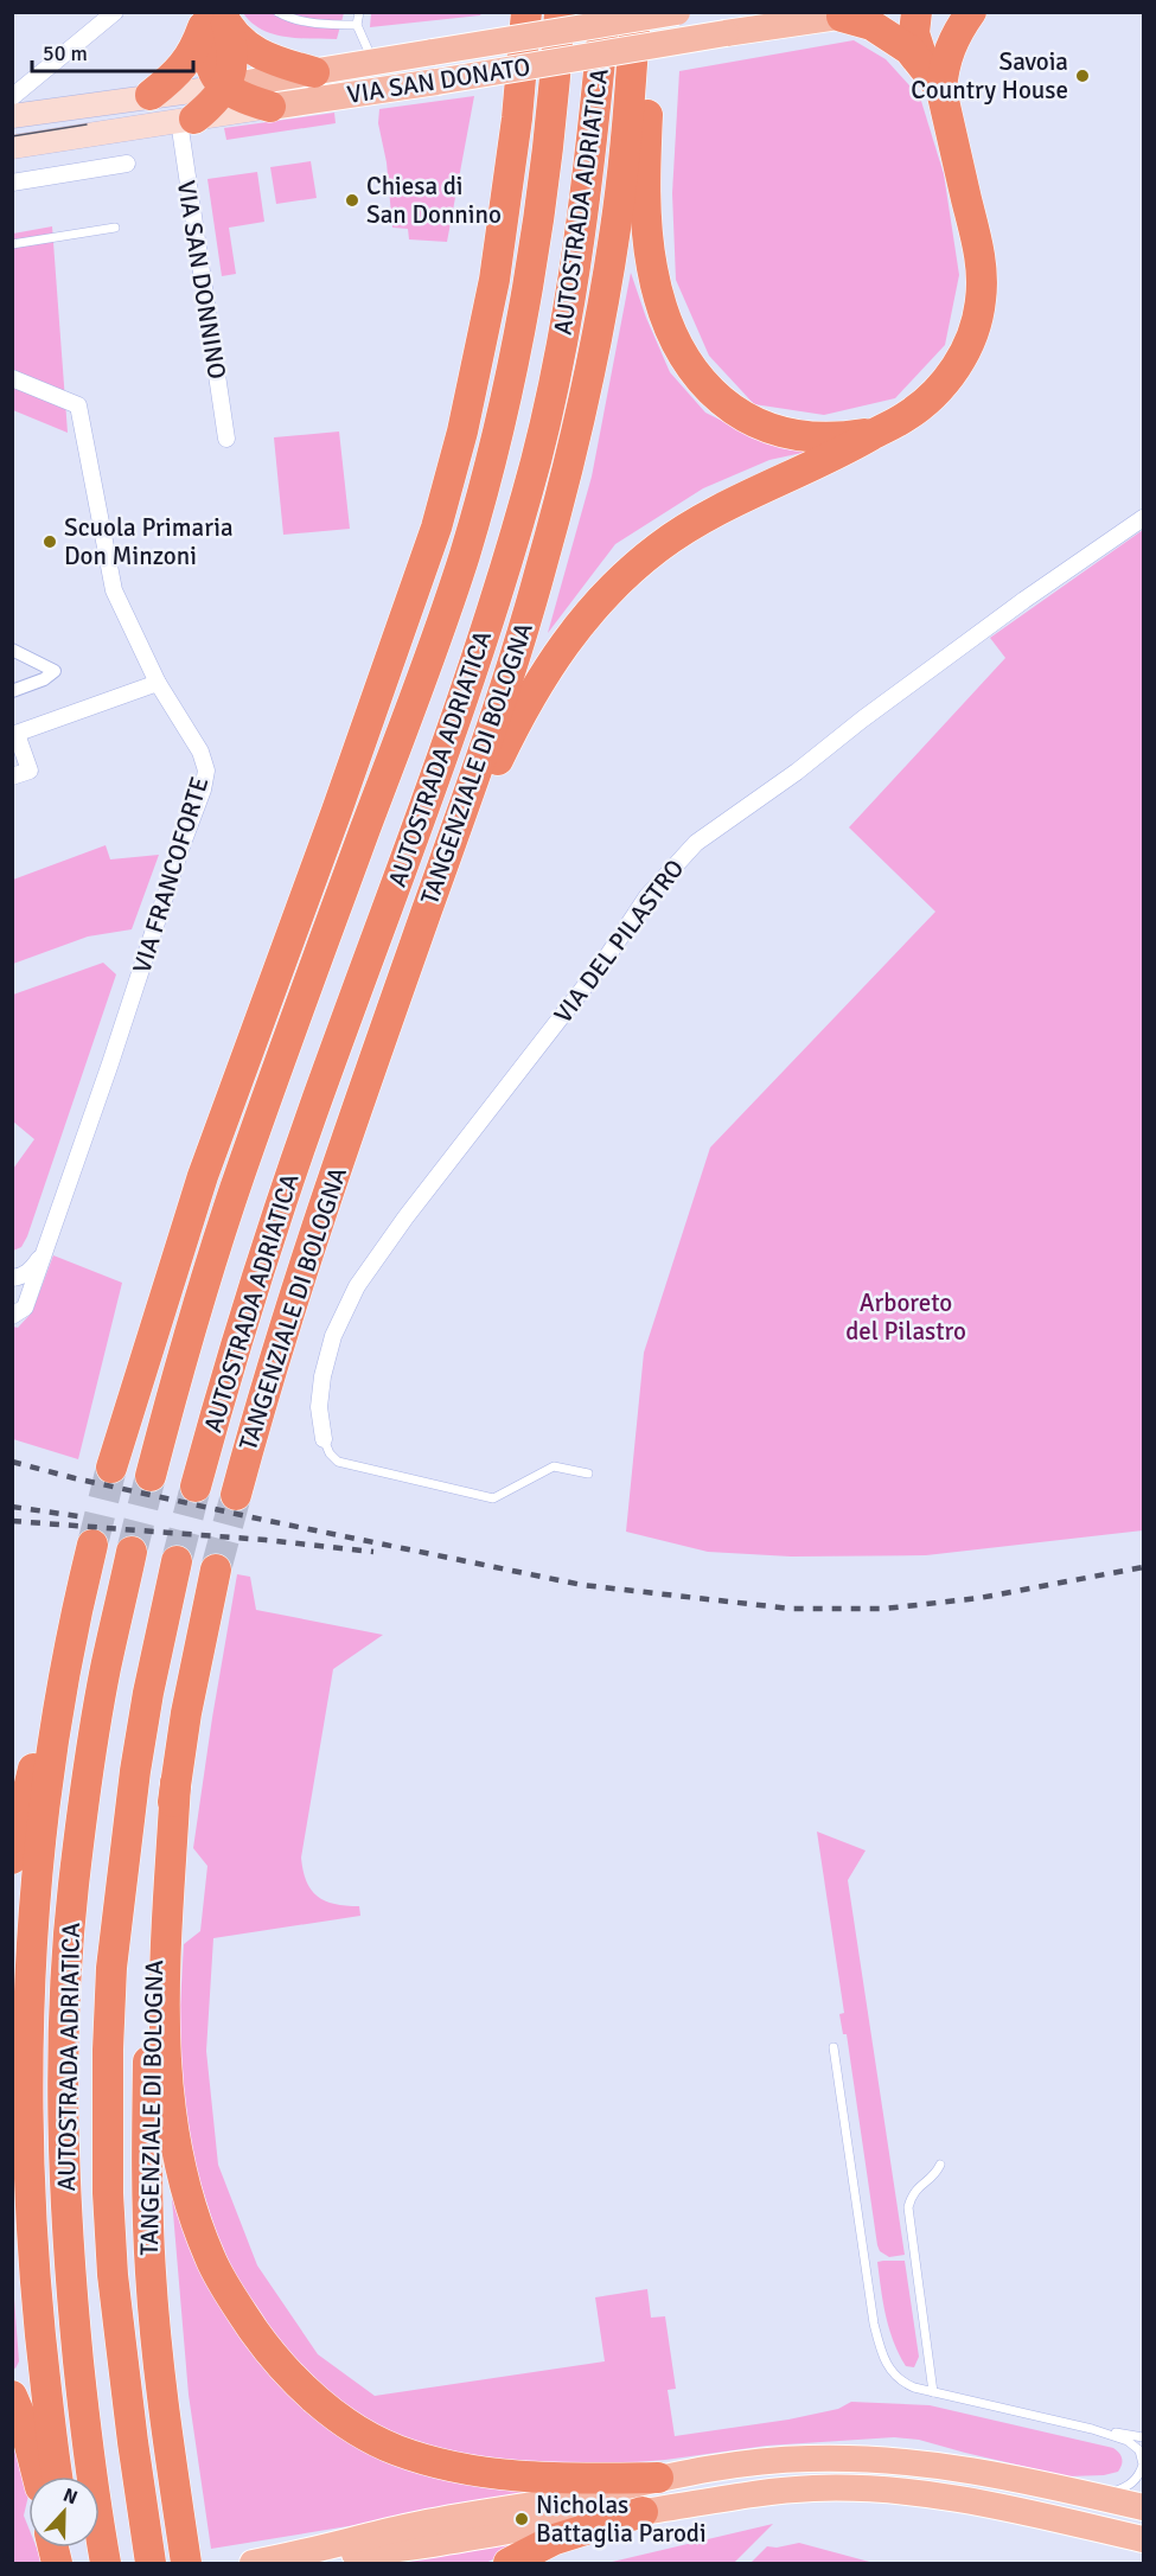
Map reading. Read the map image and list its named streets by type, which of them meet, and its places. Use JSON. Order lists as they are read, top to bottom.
{
  "streets": {
    "highway": ["AUTOSTRADA ADRIATICA", "TANGENZIALE DI BOLOGNA"],
    "main road": ["VIA SAN DONATO"],
    "street": ["VIA SAN DONNINO", "VIA FRANCOFORTE", "VIA DEL PILASTRO"]
  },
  "crossings": [
    ["VIA SAN DONATO", "VIA SAN DONNINO"]
  ],
  "parks": ["Arboreto del Pilastro"],
  "places": [
    "Savoia Country House",
    "Chiesa di San Donnino",
    "Scuola Primaria Don Minzoni",
    "Nicholas Battaglia Parodi"
  ],
  "scale_bar": "50 m",
  "north": "top"
}
